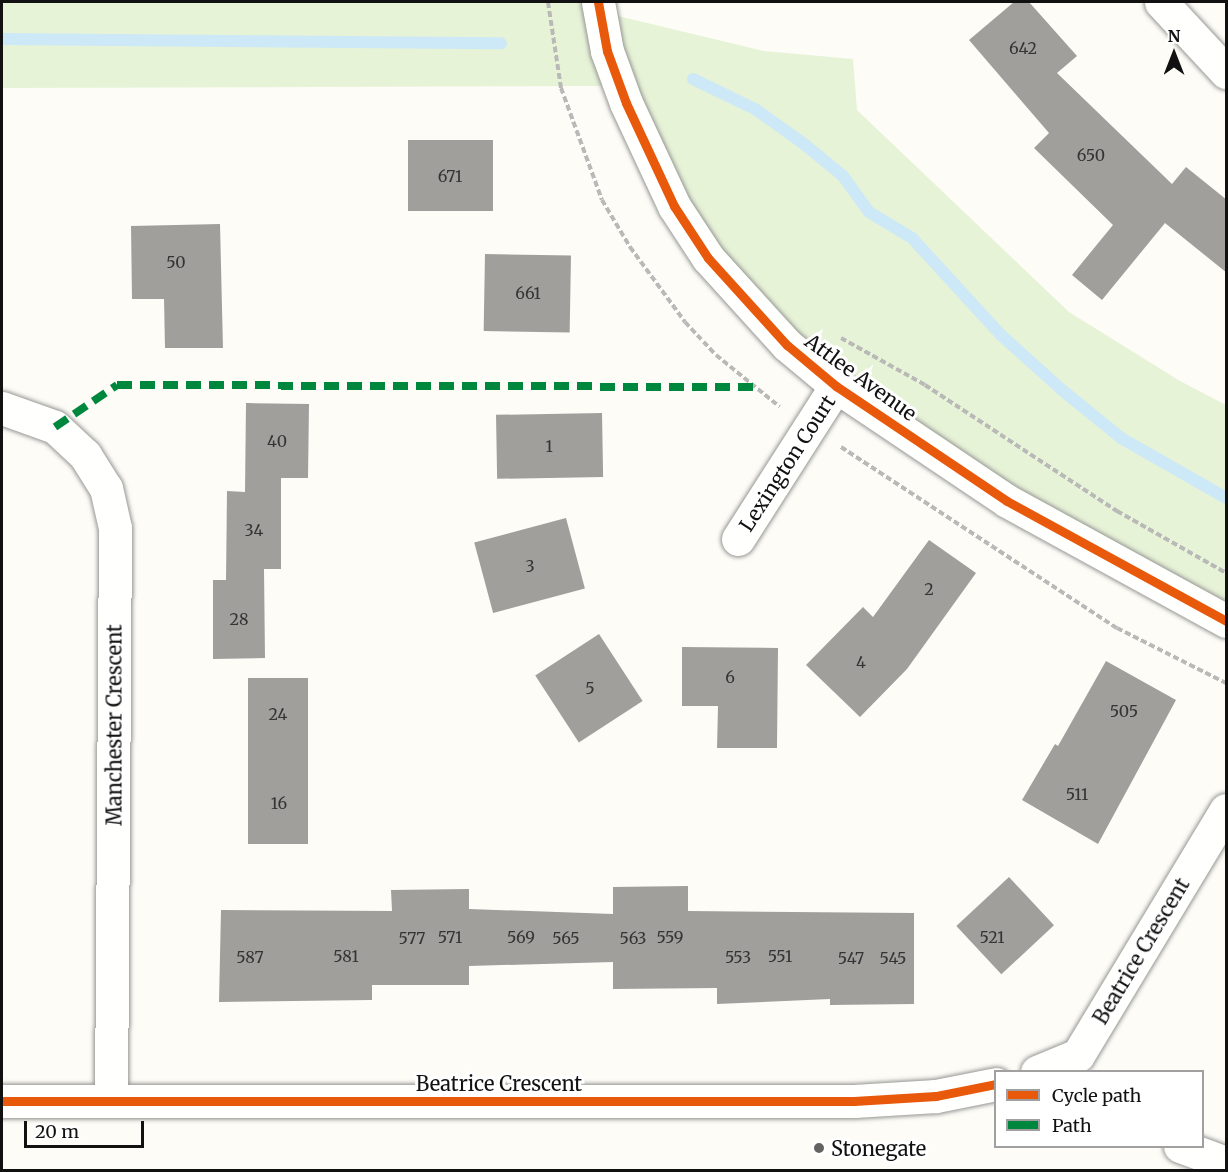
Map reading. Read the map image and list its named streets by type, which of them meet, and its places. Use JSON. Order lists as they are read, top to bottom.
{
  "streets": {
    "street": [
      "Attlee Avenue",
      "Lexington Court",
      "Manchester Crescent",
      "Beatrice Crescent"
    ]
  },
  "crossings": [
    ["Attlee Avenue", "Lexington Court"],
    ["Manchester Crescent", "Beatrice Crescent"]
  ],
  "places": ["Stonegate"],
  "house_numbers": [
    "642",
    "650",
    "671",
    "50",
    "661",
    "40",
    "1",
    "34",
    "3",
    "2",
    "28",
    "4",
    "6",
    "5",
    "505",
    "24",
    "511",
    "16",
    "571",
    "569",
    "559",
    "521",
    "577",
    "565",
    "563",
    "581",
    "551",
    "587",
    "553",
    "547",
    "545"
  ],
  "legend": ["Cycle path", "Path"],
  "scale_bar": "20 m",
  "north": "top"
}
